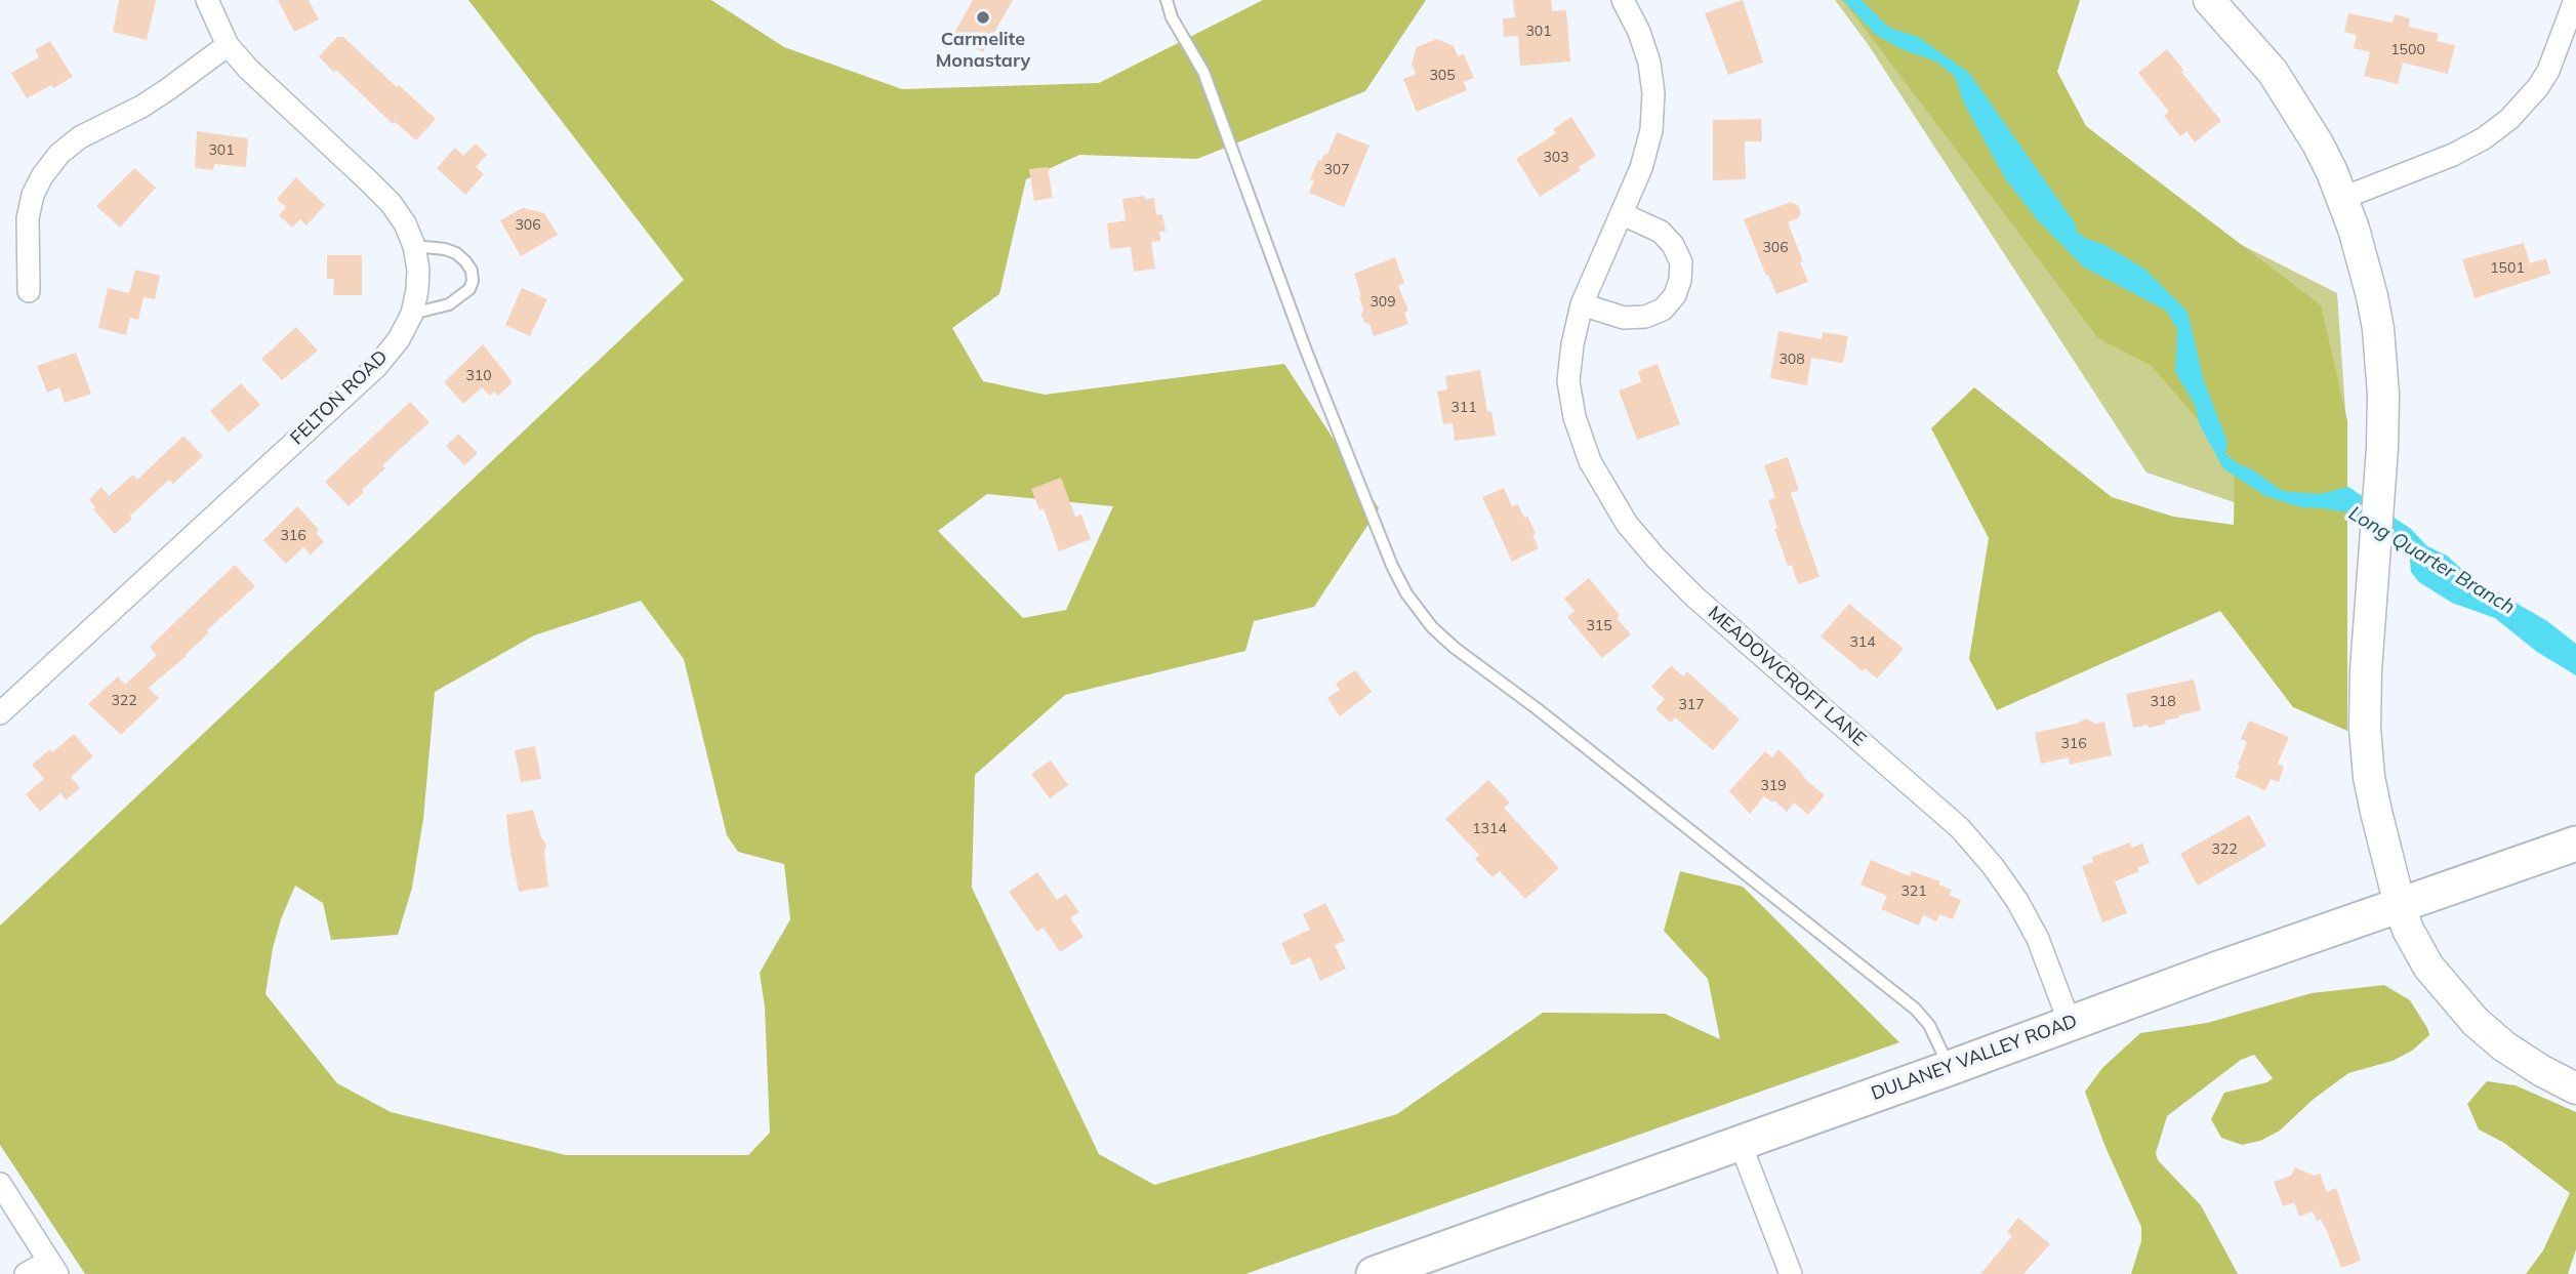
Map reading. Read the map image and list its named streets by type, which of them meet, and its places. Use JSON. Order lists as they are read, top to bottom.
{
  "streets": {
    "main road": ["DULANEY VALLEY ROAD"],
    "street": ["FELTON ROAD", "MEADOWCROFT LANE"]
  },
  "crossings": [
    ["MEADOWCROFT LANE", "DULANEY VALLEY ROAD"]
  ],
  "water": ["Long Quarter Branch"],
  "places": ["Carmelite Monastary"],
  "house_numbers": [
    "301",
    "1500",
    "305",
    "301",
    "303",
    "307",
    "306",
    "306",
    "1501",
    "309",
    "308",
    "310",
    "311",
    "316",
    "315",
    "314",
    "322",
    "318",
    "317",
    "316",
    "319",
    "1314",
    "322",
    "321"
  ]
}
